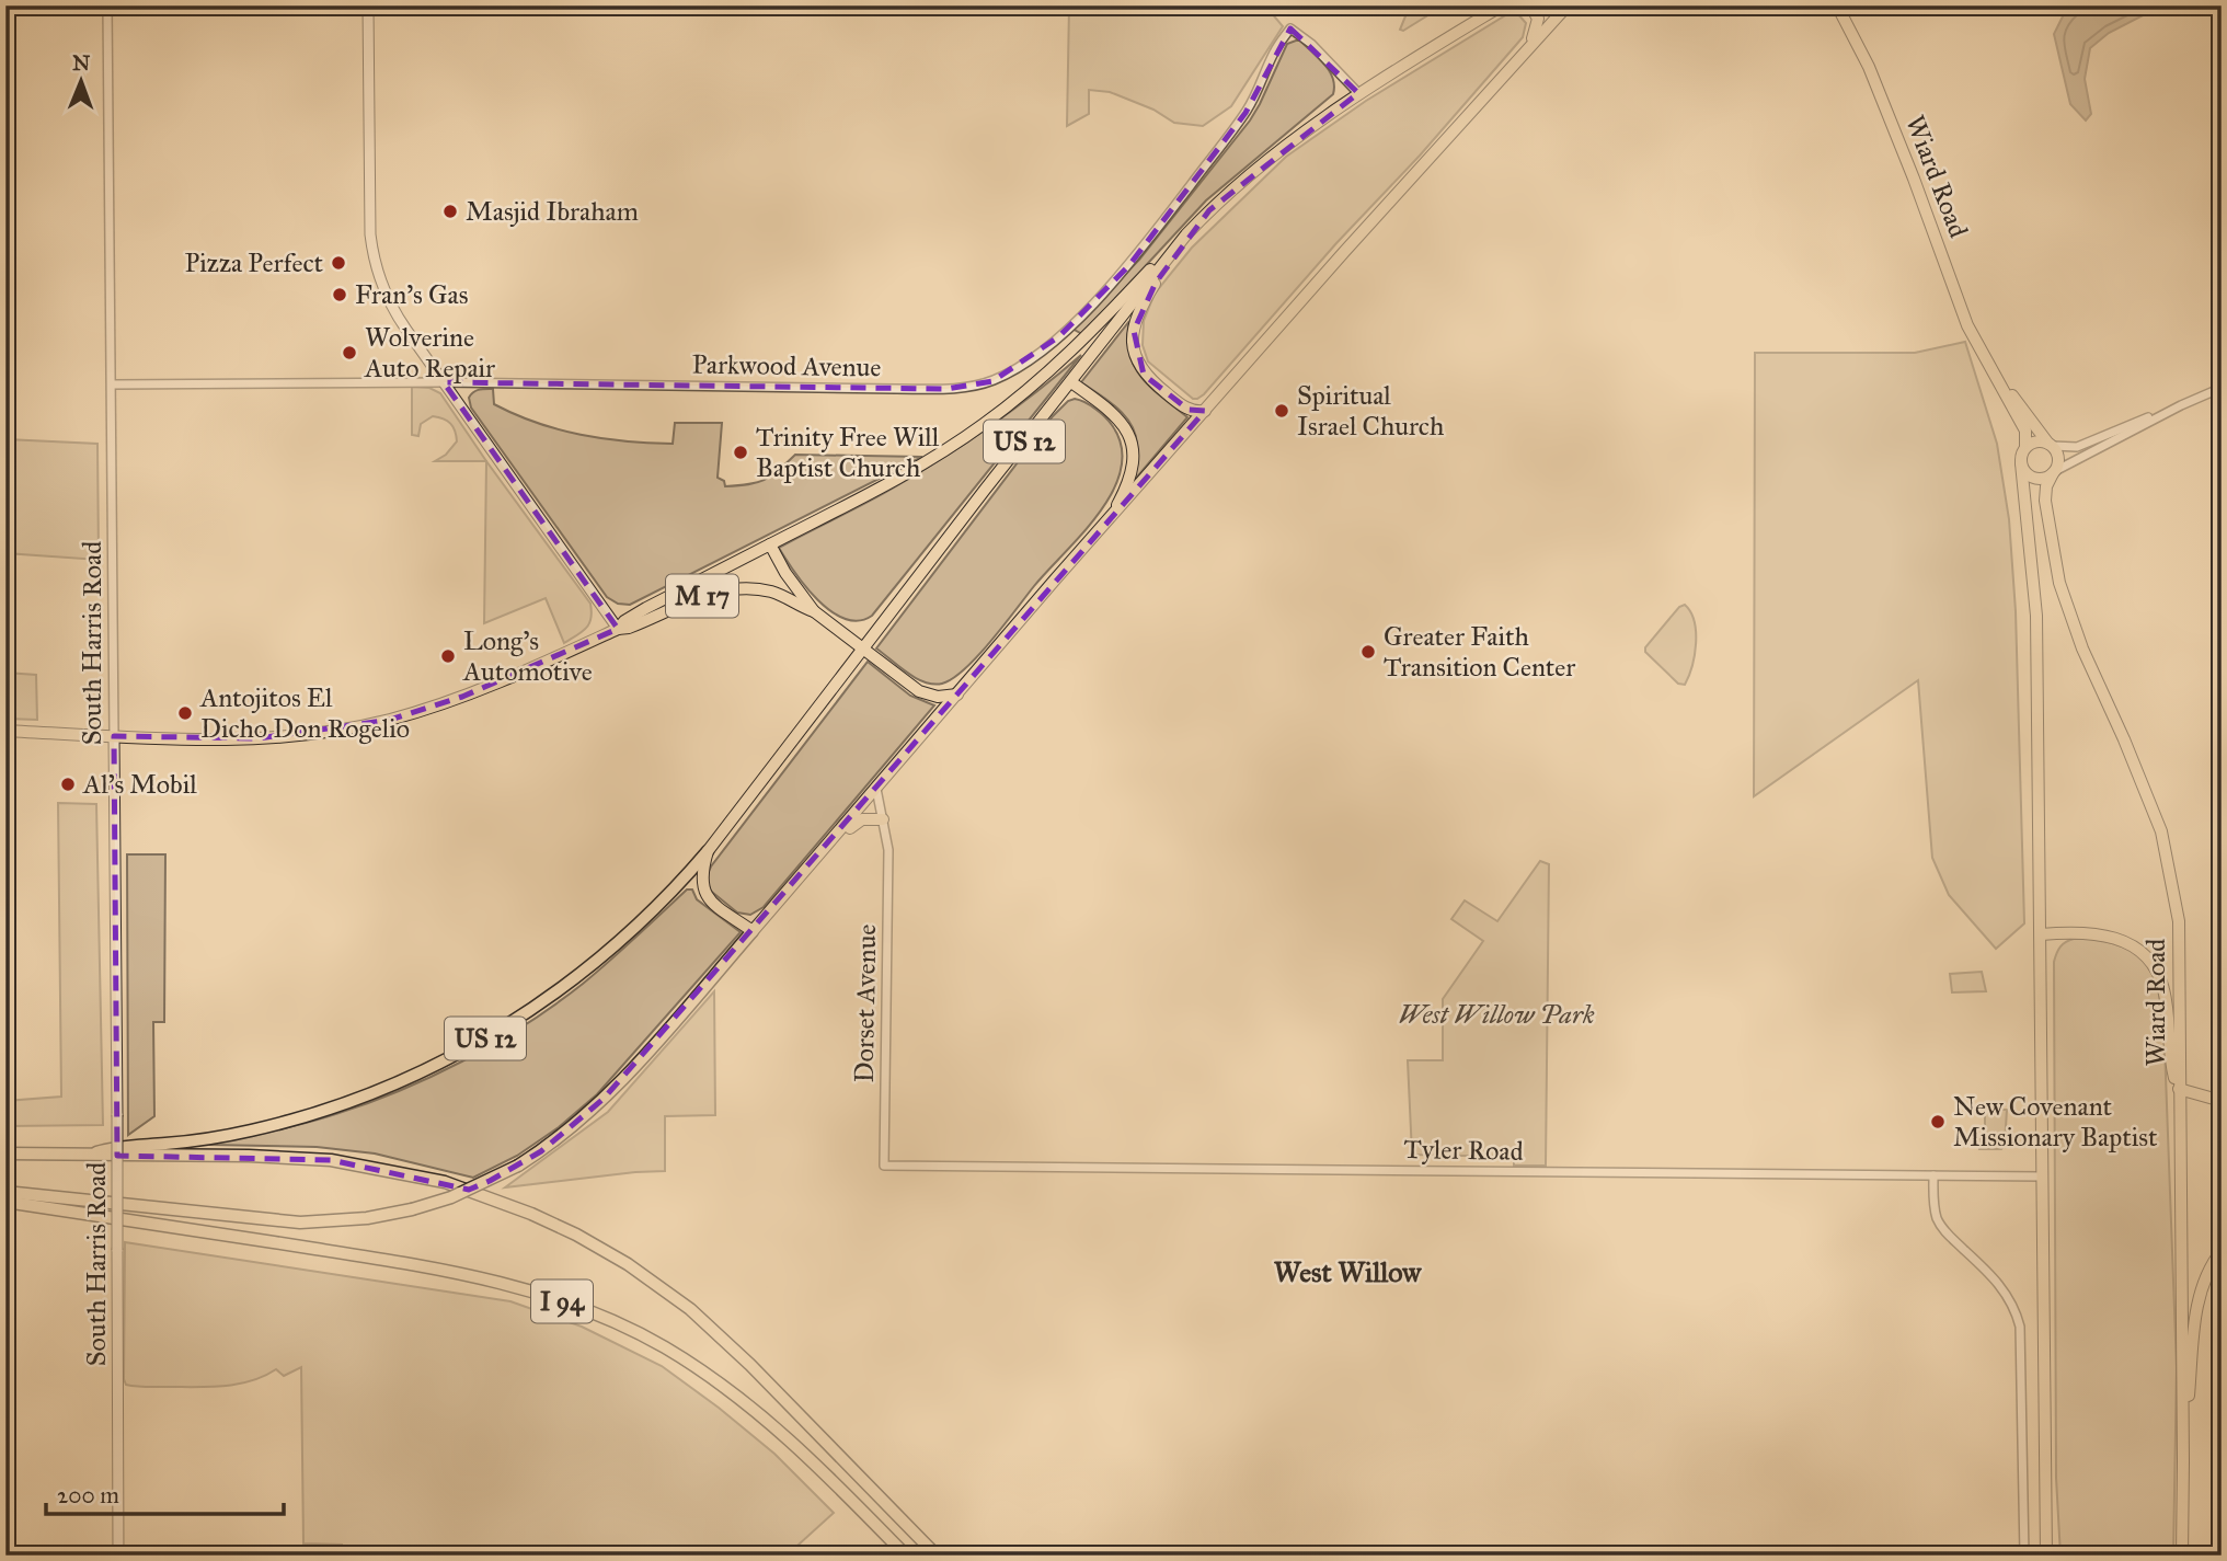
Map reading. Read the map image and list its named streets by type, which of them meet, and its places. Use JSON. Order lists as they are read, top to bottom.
{
  "streets": {
    "highway": ["US 12", "I 94"],
    "main road": ["Wiard Road", "M 17", "South Harris Road"],
    "street": ["Parkwood Avenue", "Dorset Avenue", "Tyler Road"]
  },
  "crossings": [
    ["Parkwood Avenue", "US 12"],
    ["Parkwood Avenue", "South Harris Road"],
    ["US 12", "M 17"],
    ["US 12", "I 94"],
    ["M 17", "South Harris Road"],
    ["Dorset Avenue", "Tyler Road"]
  ],
  "districts": ["West Willow"],
  "parks": ["West Willow Park"],
  "places": [
    "Masjid Ibraham",
    "Pizza Perfect",
    "Fran's Gas",
    "Wolverine Auto Repair",
    "Spiritual Israel Church",
    "Trinity Free Will Baptist Church",
    "Greater Faith Transition Center",
    "Long’s Automotive",
    "Antojitos El Dicho Don Rogelio",
    "Al's Mobil",
    "New Covenant Missionary Baptist"
  ],
  "scale_bar": "200 m",
  "north": "top"
}
